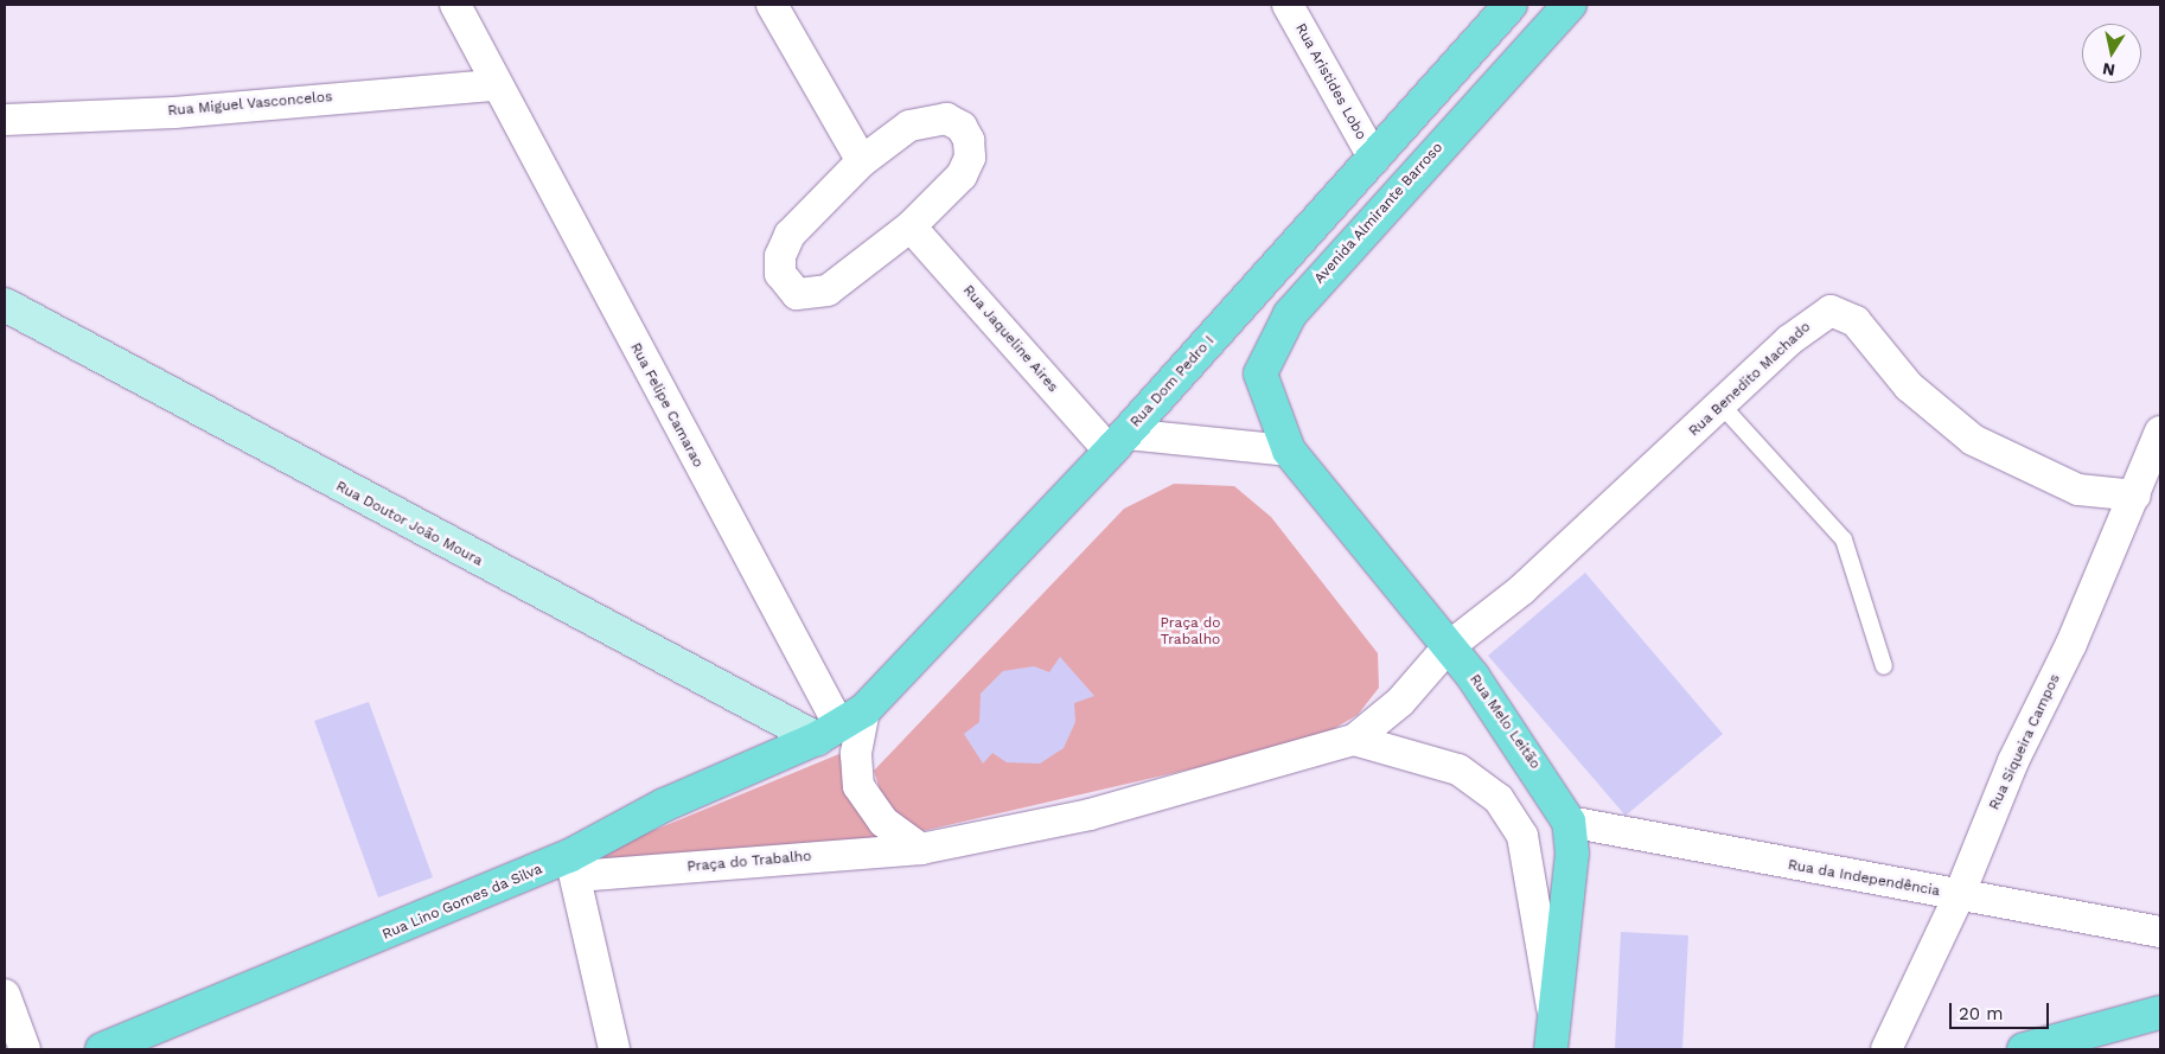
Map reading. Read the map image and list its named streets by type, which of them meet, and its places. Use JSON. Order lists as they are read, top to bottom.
{
  "streets": {
    "main road": [
      "Avenida Almirante Barroso",
      "Rua Dom Pedro I",
      "Rua Doutor João Moura",
      "Rua Melo Leitão",
      "Rua Lino Gomes da Silva"
    ],
    "street": [
      "Rua Aristides Lobo",
      "Rua Miguel Vasconcelos",
      "Rua Jaqueline Aires",
      "Rua Benedito Machado",
      "Rua Felipe Camarao",
      "Rua Siqueira Campos",
      "Praça do Trabalho",
      "Rua da Independência"
    ]
  },
  "crossings": [
    ["Rua Aristides Lobo", "Rua Dom Pedro I"],
    ["Rua Miguel Vasconcelos", "Rua Felipe Camarao"],
    ["Avenida Almirante Barroso", "Rua Melo Leitão"],
    ["Rua Jaqueline Aires", "Rua Dom Pedro I"],
    ["Rua Benedito Machado", "Rua Melo Leitão"],
    ["Rua Benedito Machado", "Rua Siqueira Campos"],
    ["Rua Benedito Machado", "Praça do Trabalho"],
    ["Rua Dom Pedro I", "Rua Felipe Camarao"],
    ["Rua Dom Pedro I", "Rua Doutor João Moura"],
    ["Rua Dom Pedro I", "Rua Lino Gomes da Silva"],
    ["Rua Felipe Camarao", "Rua Doutor João Moura"],
    ["Rua Felipe Camarao", "Rua Lino Gomes da Silva"],
    ["Rua Doutor João Moura", "Rua Lino Gomes da Silva"],
    ["Rua Melo Leitão", "Rua da Independência"],
    ["Rua Siqueira Campos", "Rua da Independência"],
    ["Praça do Trabalho", "Rua Lino Gomes da Silva"]
  ],
  "parks": ["Praça do Trabalho"],
  "scale_bar": "20 m",
  "north": "bottom"
}
